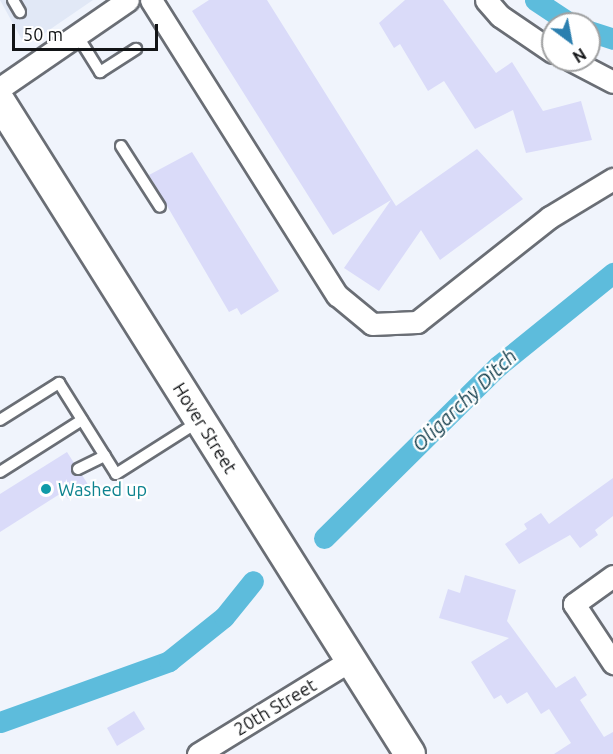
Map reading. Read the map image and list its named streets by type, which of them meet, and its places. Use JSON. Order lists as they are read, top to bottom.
{
  "streets": {
    "main road": ["Hover Street"],
    "street": ["20th Street"]
  },
  "crossings": [
    ["Hover Street", "20th Street"]
  ],
  "water": ["Oligarchy Ditch"],
  "places": ["Washed up"],
  "scale_bar": "50 m",
  "north": "bottom right"
}
